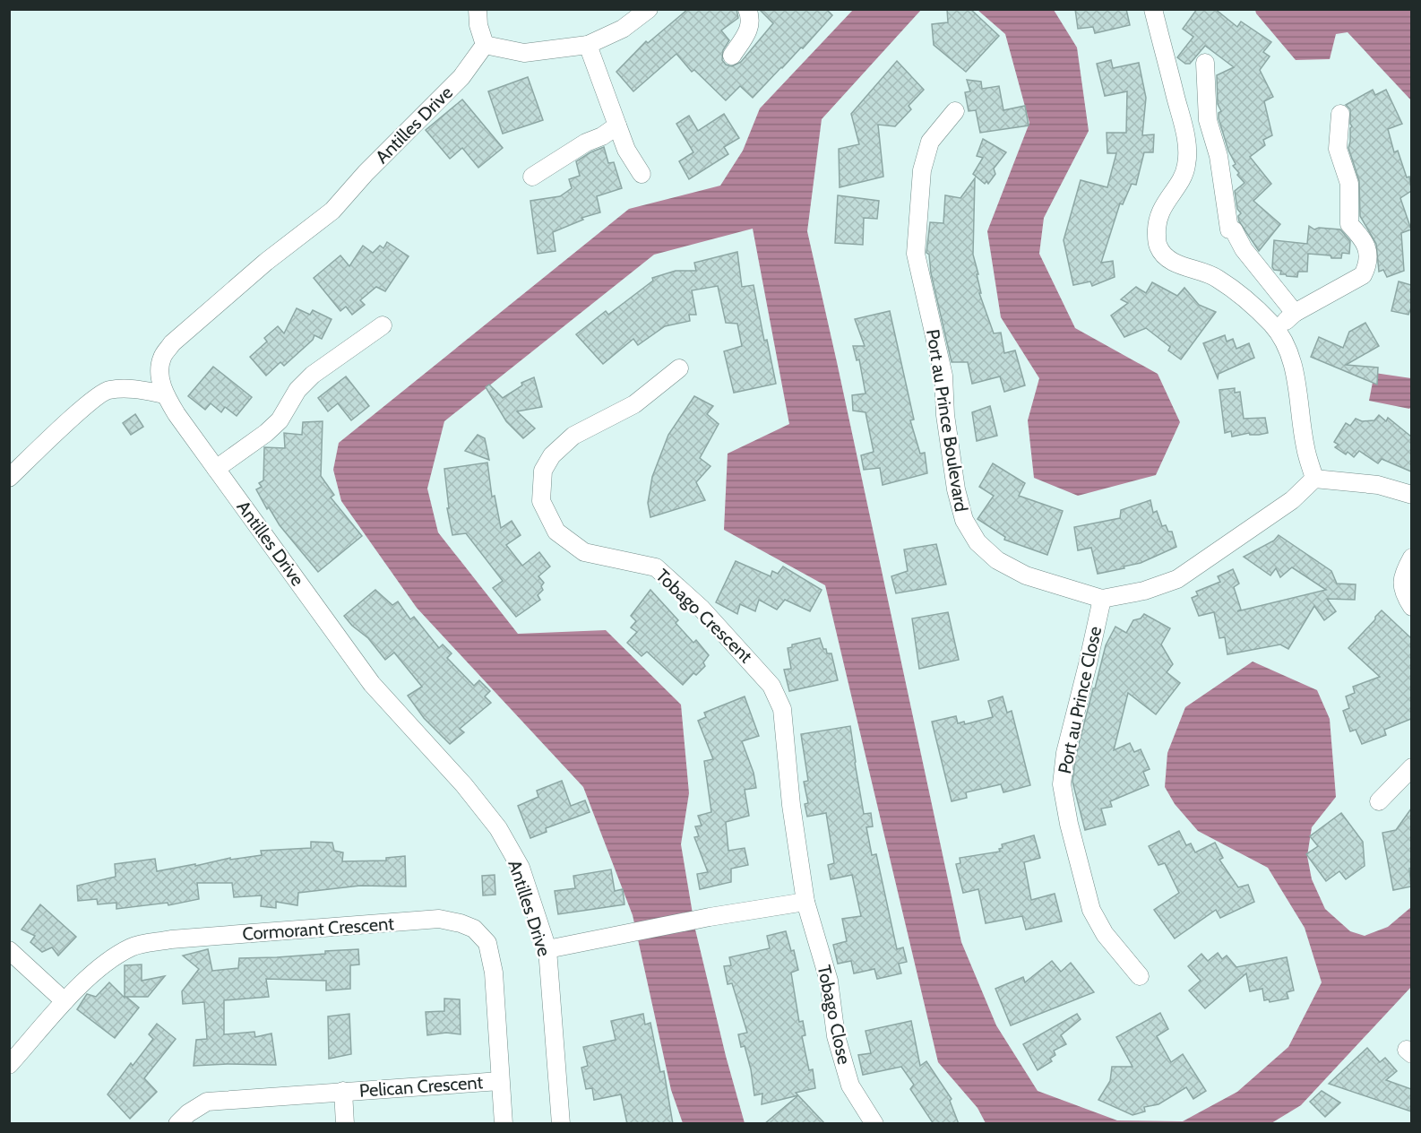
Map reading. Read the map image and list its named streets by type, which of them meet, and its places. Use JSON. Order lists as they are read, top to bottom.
{
  "streets": {
    "street": [
      "Antilles Drive",
      "Port au Prince Boulevard",
      "Tobago Crescent",
      "Port au Prince Close",
      "Cormorant Crescent",
      "Tobago Close",
      "Pelican Crescent"
    ]
  },
  "crossings": [
    ["Port au Prince Boulevard", "Port au Prince Close"],
    ["Tobago Crescent", "Tobago Close"],
    ["Cormorant Crescent", "Pelican Crescent"]
  ]
}
